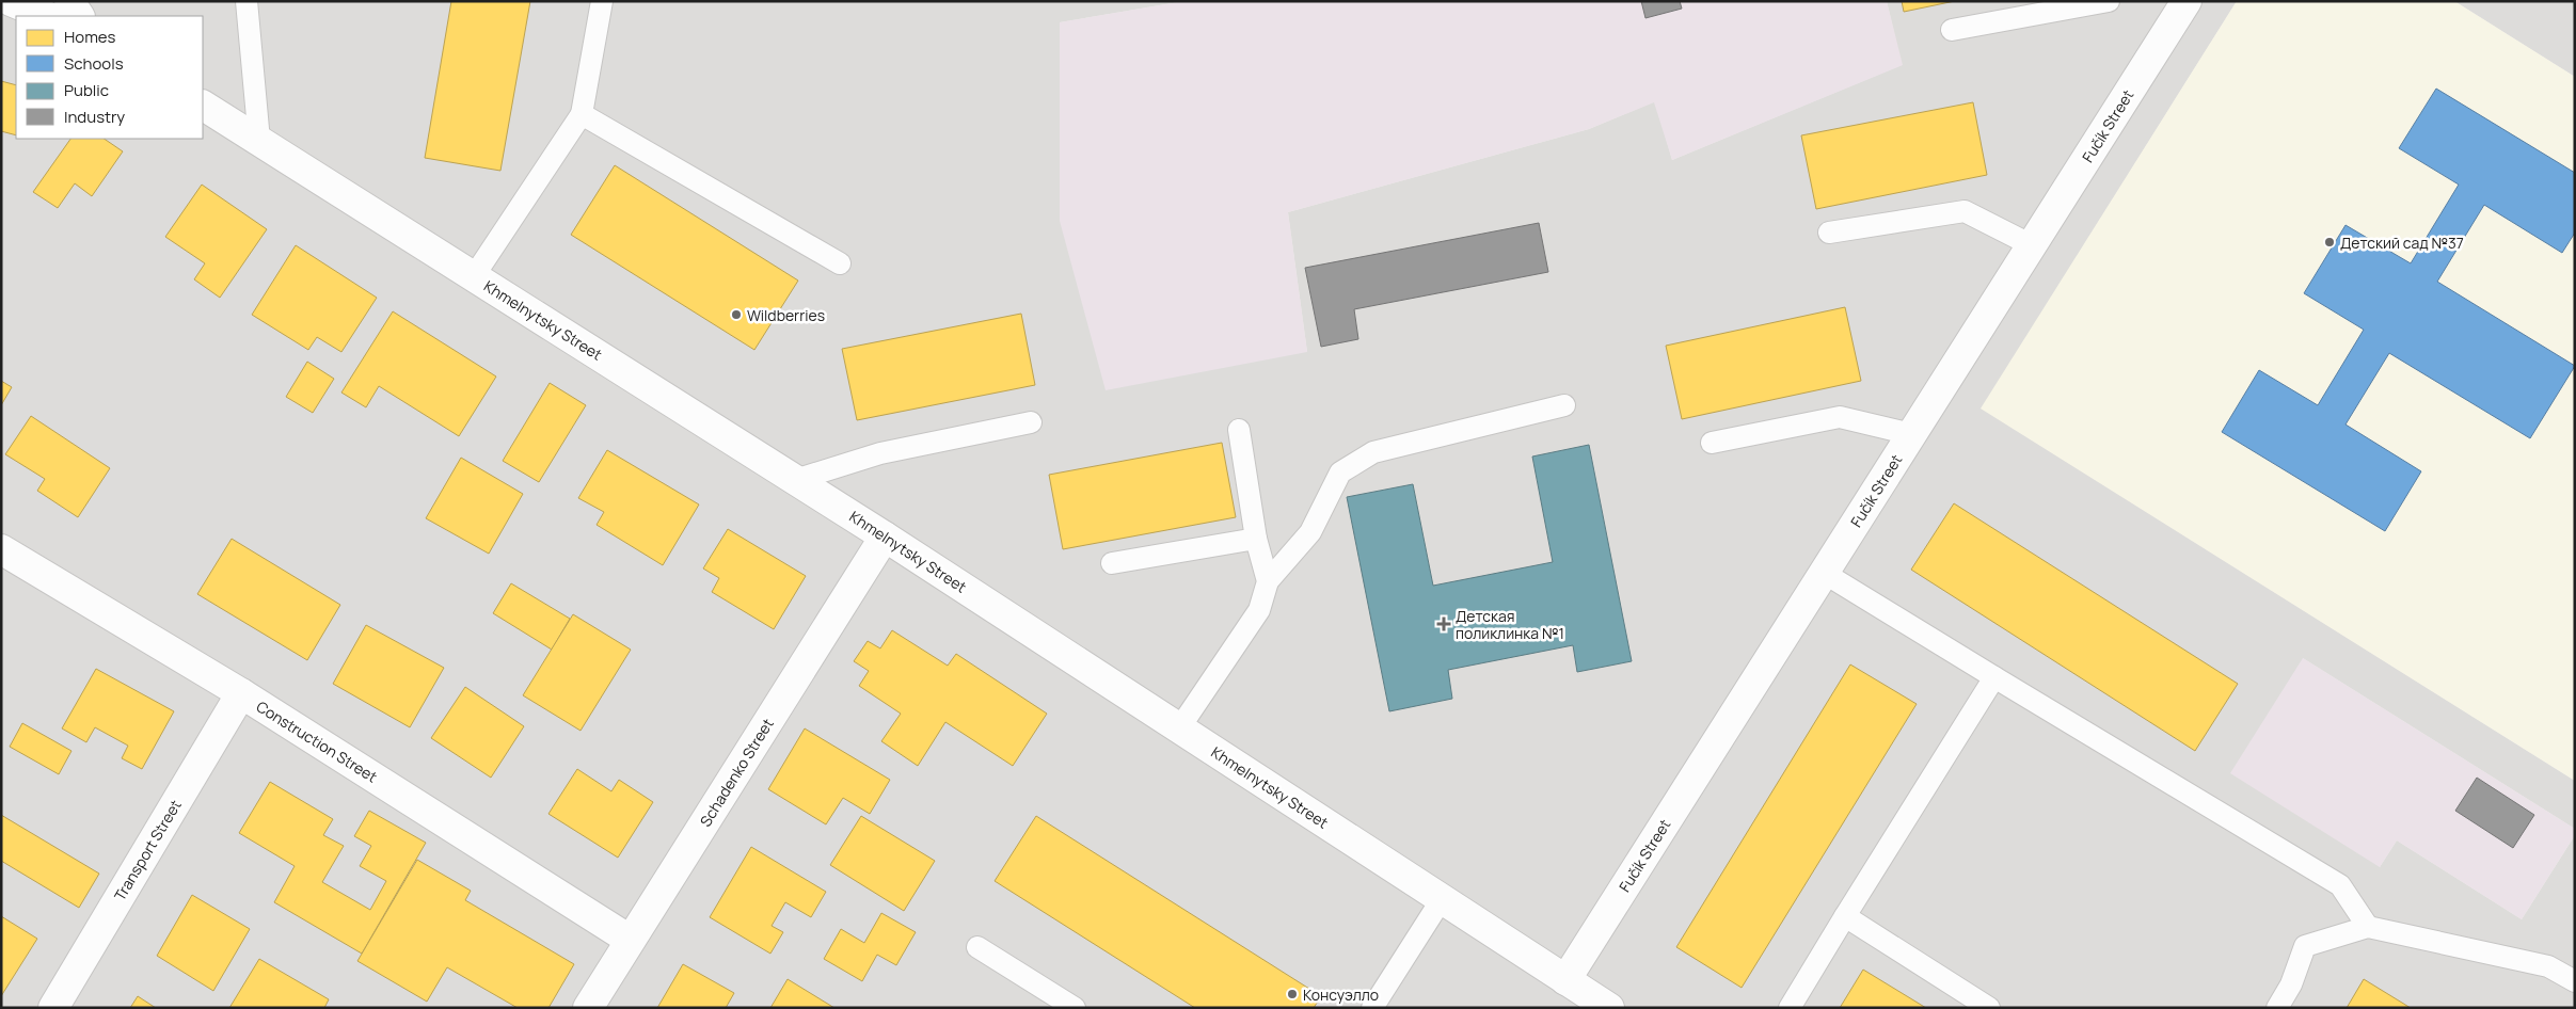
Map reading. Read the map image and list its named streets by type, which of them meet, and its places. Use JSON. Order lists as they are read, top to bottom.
{
  "streets": {
    "street": [
      "Fučík Street",
      "Khmelnytsky Street",
      "Construction Street",
      "Schadenko Street",
      "Transport Street"
    ]
  },
  "crossings": [
    ["Fučík Street", "Khmelnytsky Street"],
    ["Khmelnytsky Street", "Schadenko Street"],
    ["Construction Street", "Schadenko Street"],
    ["Construction Street", "Transport Street"]
  ],
  "places": {
    "other": ["Детский сад №37", "Wildberries", "Консуэлло"],
    "health": ["Детская поликлинка №1"]
  },
  "legend": [
    "Homes",
    "Schools",
    "Public",
    "Industry"
  ]
}
